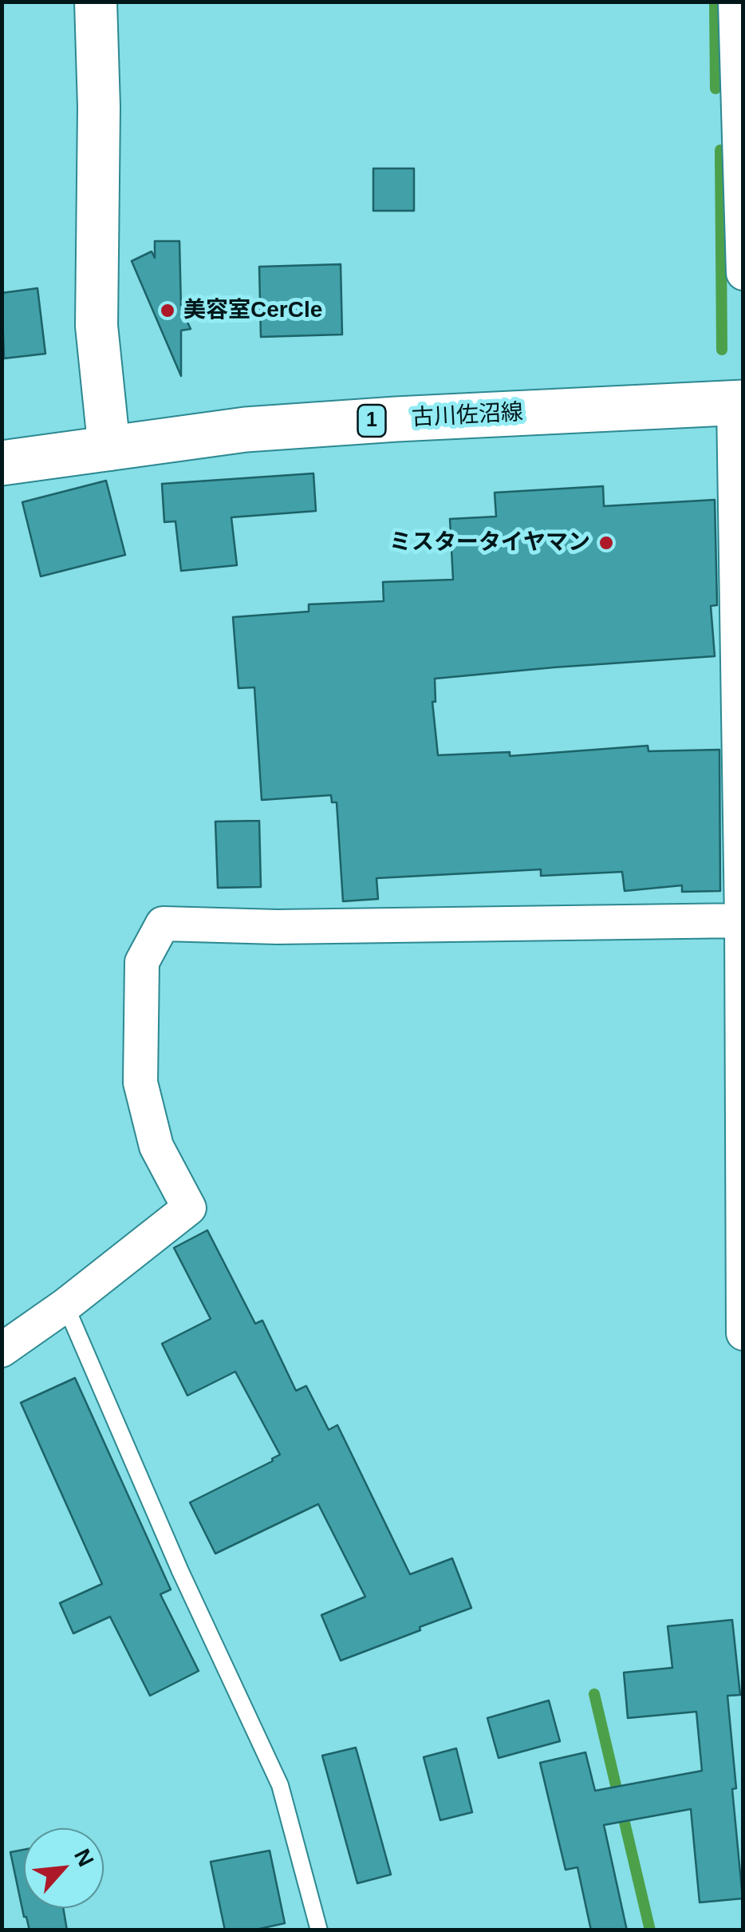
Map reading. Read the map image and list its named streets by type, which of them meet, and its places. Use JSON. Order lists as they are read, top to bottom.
{
  "streets": {
    "main road": ["古川佐沼線", "1"]
  },
  "places": ["美容室CerCle", "ミスタータイヤマン"],
  "north": "top right"
}
